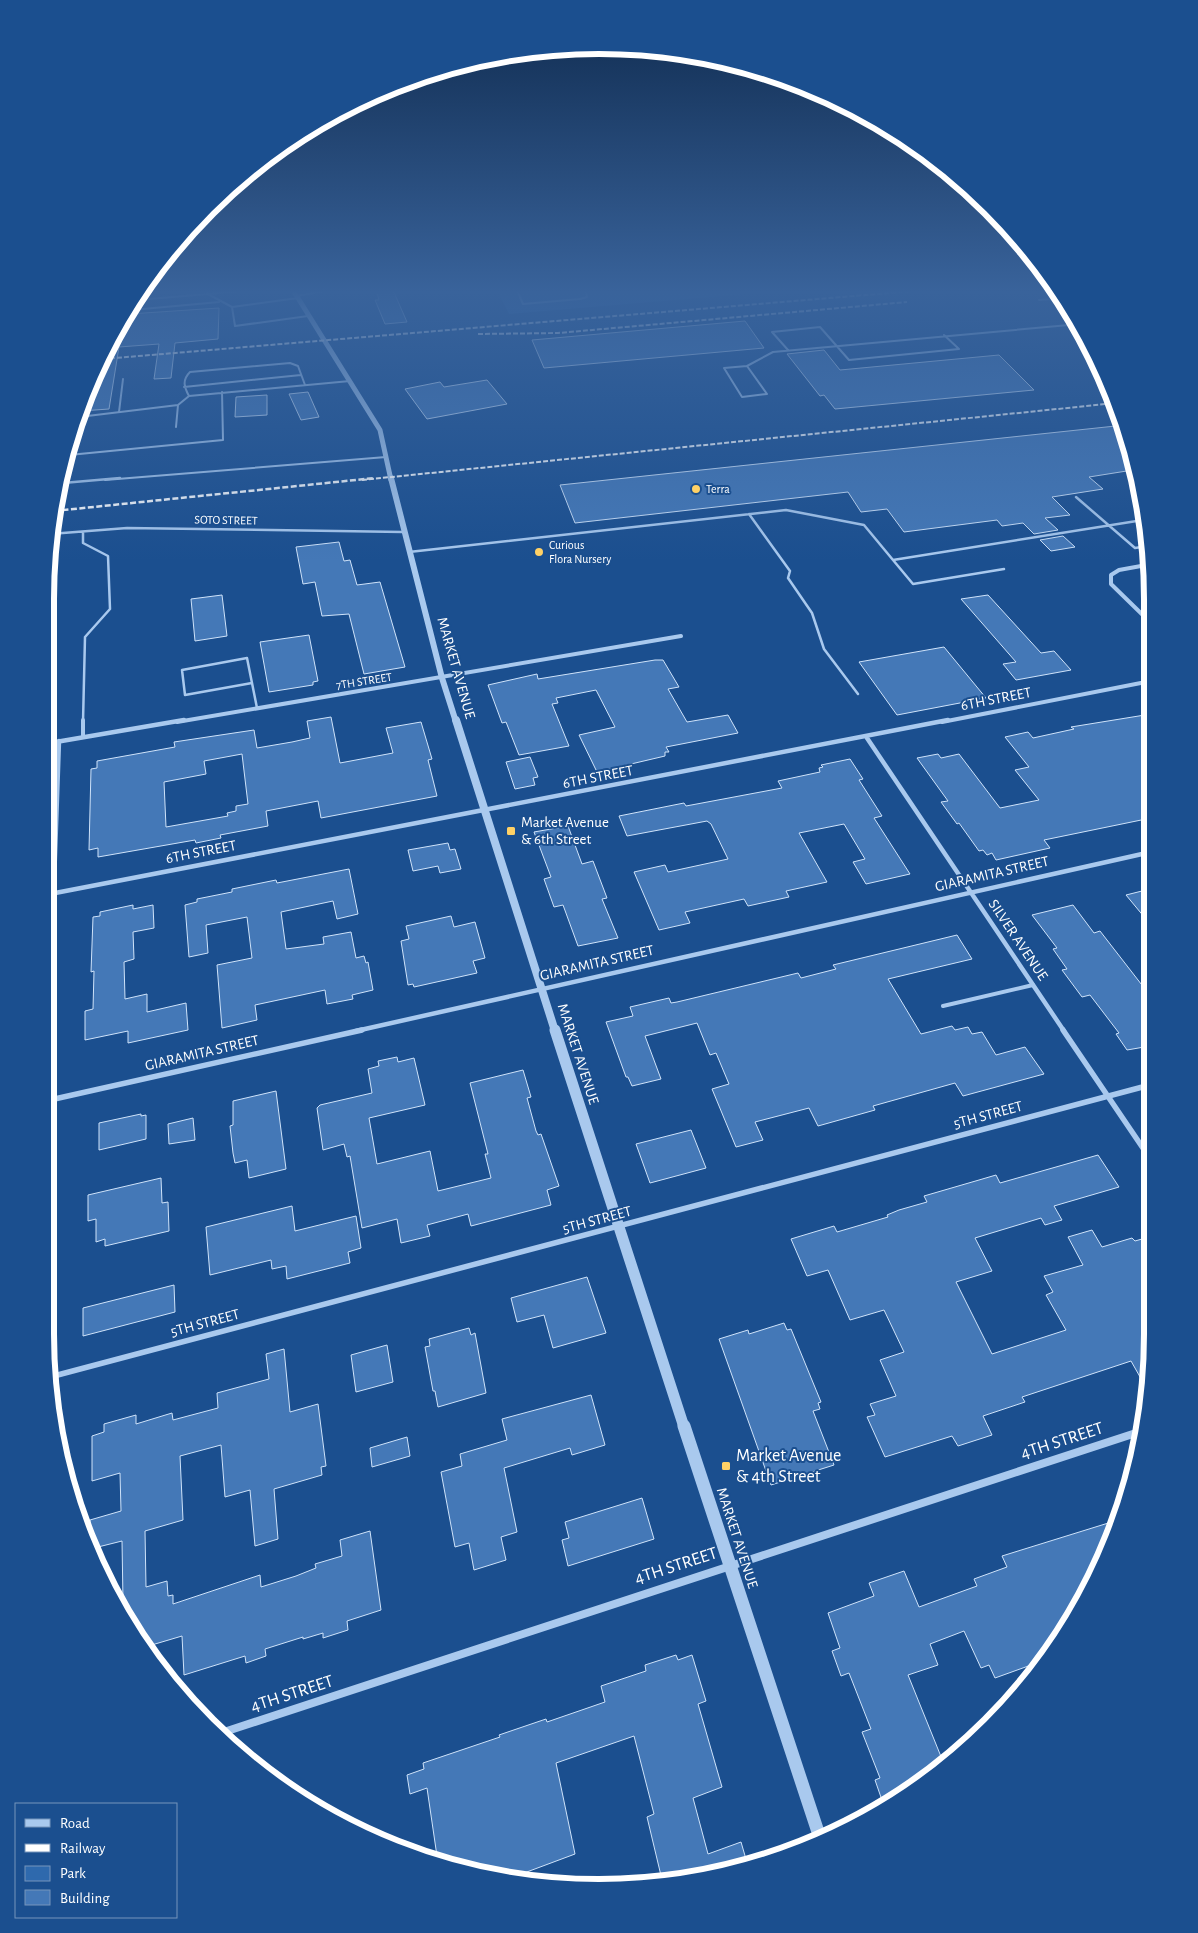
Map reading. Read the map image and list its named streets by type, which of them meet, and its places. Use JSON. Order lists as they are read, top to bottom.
{
  "streets": {
    "street": [
      "MARKET AVENUE",
      "7TH STREET",
      "6TH STREET",
      "GIARAMITA STREET",
      "SILVER AVENUE",
      "5TH STREET",
      "4TH STREET"
    ],
    "lane": ["SOTO STREET"]
  },
  "crossings": [
    ["SOTO STREET", "MARKET AVENUE"],
    ["MARKET AVENUE", "7TH STREET"],
    ["MARKET AVENUE", "6TH STREET"],
    ["MARKET AVENUE", "GIARAMITA STREET"],
    ["MARKET AVENUE", "5TH STREET"],
    ["MARKET AVENUE", "4TH STREET"],
    ["6TH STREET", "SILVER AVENUE"],
    ["GIARAMITA STREET", "SILVER AVENUE"],
    ["SILVER AVENUE", "5TH STREET"]
  ],
  "places": {
    "other": ["Terra", "Curious Flora Nursery"],
    "transit": ["Market Avenue & 6th Street", "Market Avenue & 4th Street"]
  },
  "legend": [
    "Road",
    "Railway",
    "Park",
    "Building"
  ]
}
